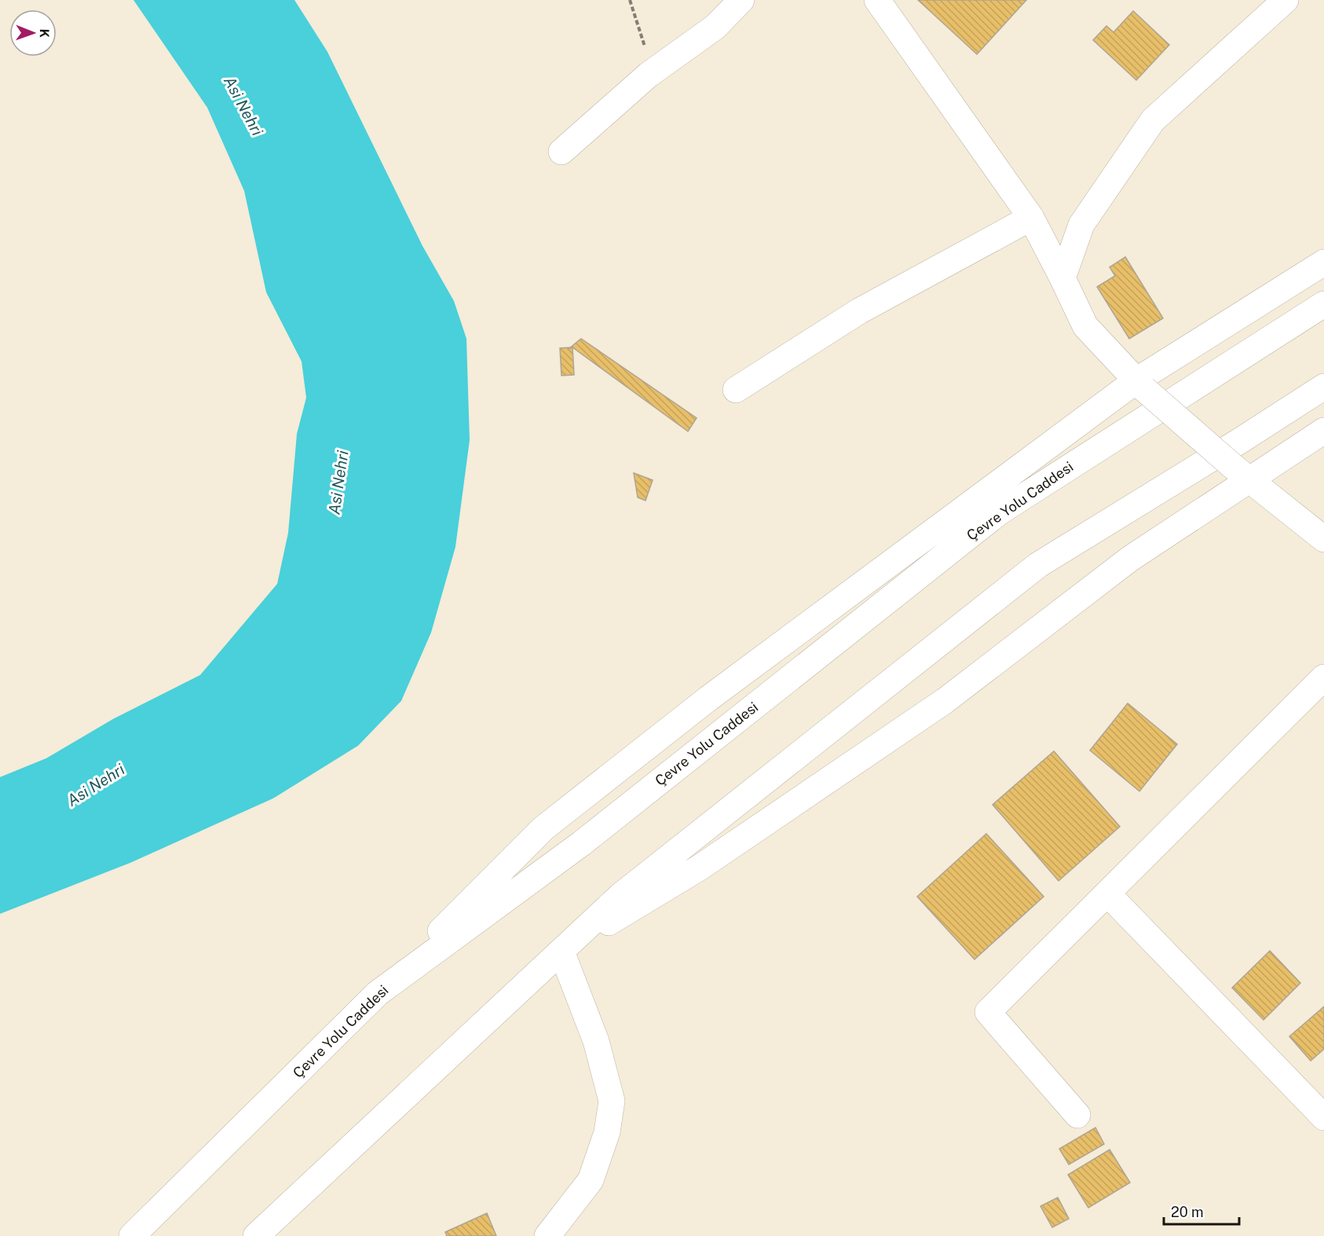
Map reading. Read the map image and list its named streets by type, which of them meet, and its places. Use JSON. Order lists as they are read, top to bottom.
{
  "streets": {
    "main road": ["Çevre Yolu Caddesi"]
  },
  "water": ["Asi Nehri"],
  "scale_bar": "20 m",
  "north": "right"
}
